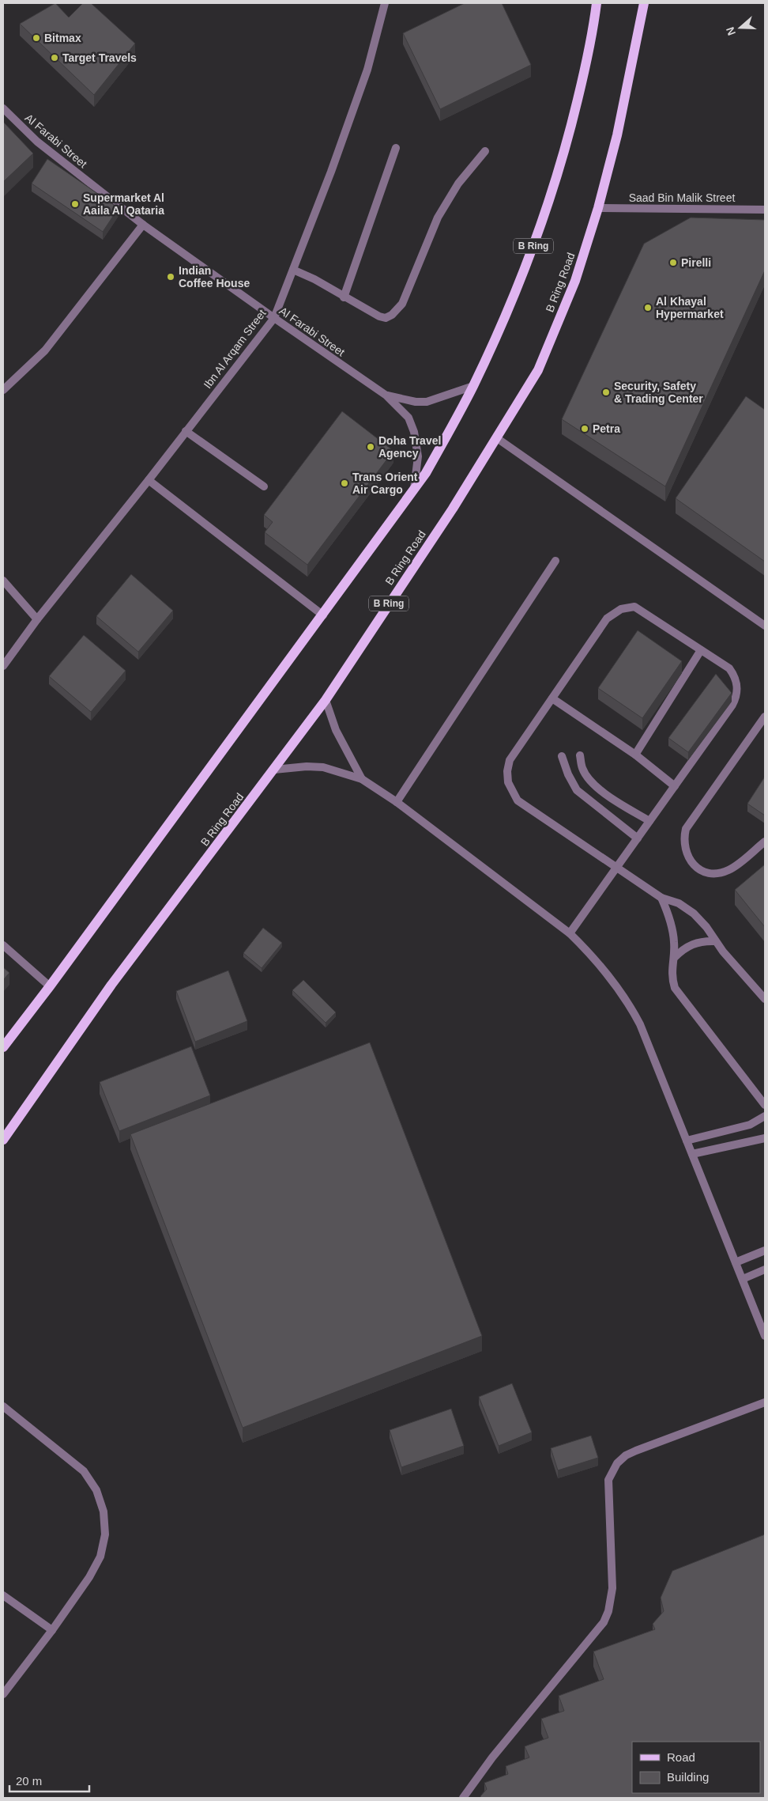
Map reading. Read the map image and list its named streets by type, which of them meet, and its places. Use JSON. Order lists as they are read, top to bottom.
{
  "streets": {
    "main road": ["B Ring", "B Ring Road"],
    "street": ["Al Farabi Street", "Saad Bin Malik Street", "Ibn Al Arqam Street"]
  },
  "crossings": [
    ["Al Farabi Street", "B Ring"],
    ["Al Farabi Street", "Ibn Al Arqam Street"],
    ["Saad Bin Malik Street", "B Ring Road"]
  ],
  "places": [
    "Bitmax",
    "Target Travels",
    "Supermarket Al Aaila Al Qataria",
    "Pirelli",
    "Indian Coffee House",
    "Al Khayal Hypermarket",
    "Security, Safety & Trading Center",
    "Petra",
    "Doha Travel Agency",
    "Trans Orient Air Cargo"
  ],
  "legend": ["Road", "Building"],
  "scale_bar": "20 m",
  "north": "left"
}
